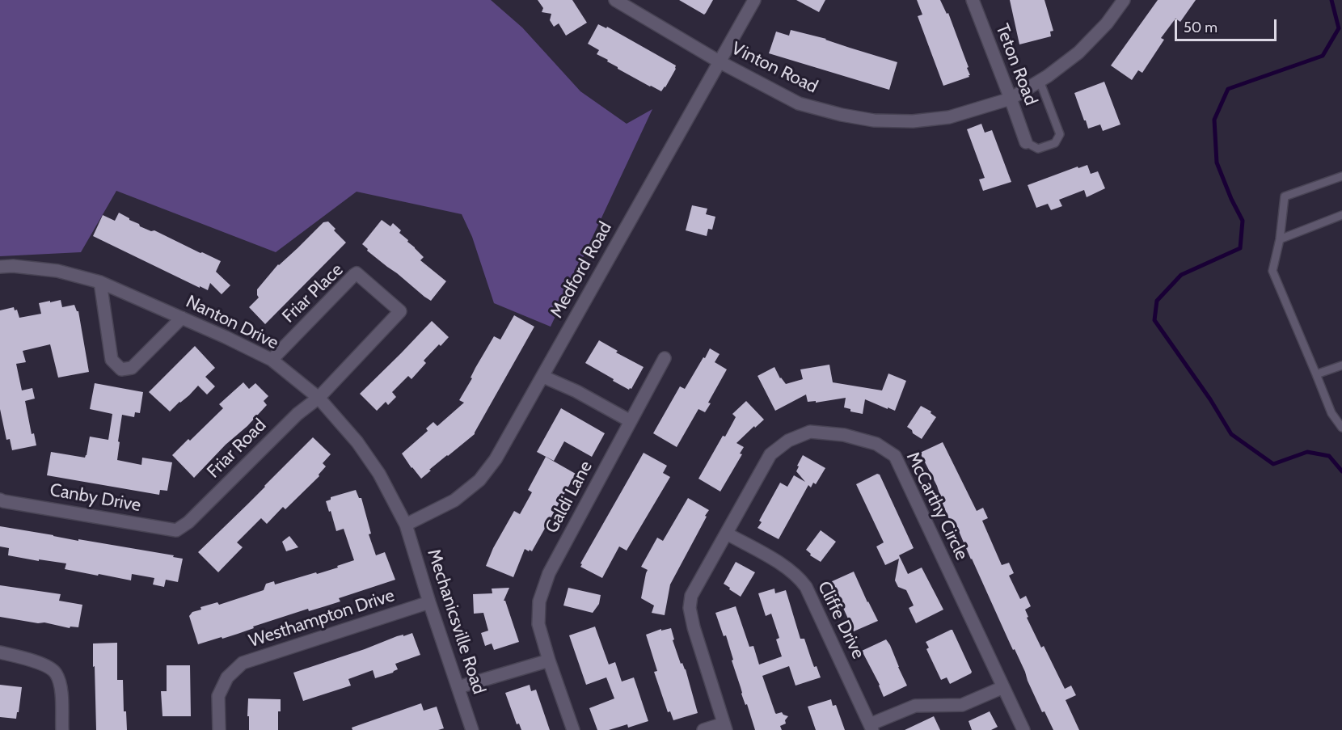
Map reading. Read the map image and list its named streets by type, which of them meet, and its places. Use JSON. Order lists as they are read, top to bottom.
{
  "streets": {
    "street": [
      "Teton Road",
      "Vinton Road",
      "Medford Road",
      "Friar Place",
      "Nanton Drive",
      "Friar Road",
      "Galdi Lane",
      "Canby Drive",
      "McCarthy Circle",
      "Westhampton Drive",
      "Cliffe Drive",
      "Mechanicsville Road"
    ]
  },
  "crossings": [
    ["Teton Road", "Vinton Road"],
    ["Vinton Road", "Medford Road"],
    ["Medford Road", "Nanton Drive"],
    ["Medford Road", "Mechanicsville Road"],
    ["Friar Place", "Nanton Drive"],
    ["Friar Place", "Friar Road"],
    ["Nanton Drive", "Friar Road"],
    ["Nanton Drive", "Mechanicsville Road"],
    ["Friar Road", "Canby Drive"],
    ["McCarthy Circle", "Cliffe Drive"],
    ["Westhampton Drive", "Mechanicsville Road"]
  ],
  "scale_bar": "50 m"
}
